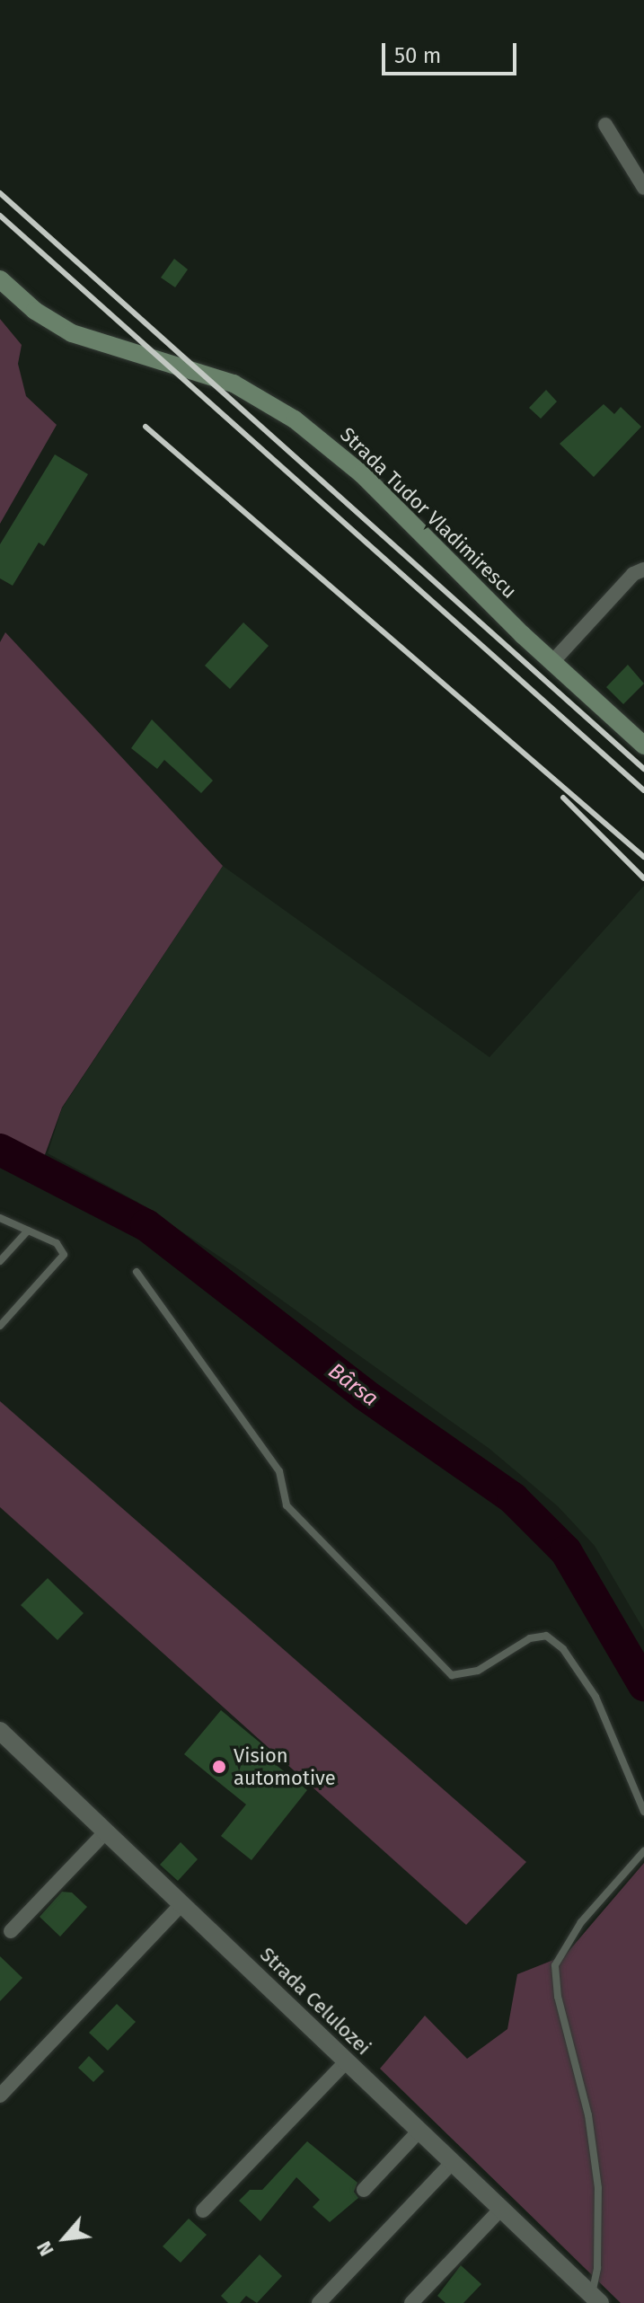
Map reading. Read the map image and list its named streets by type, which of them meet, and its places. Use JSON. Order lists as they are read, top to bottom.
{
  "streets": {
    "main road": ["Strada Tudor Vladimirescu"],
    "street": ["Strada Celulozei"]
  },
  "water": ["Bârsa"],
  "places": ["Vision automotive"],
  "scale_bar": "50 m",
  "north": "bottom left"
}
